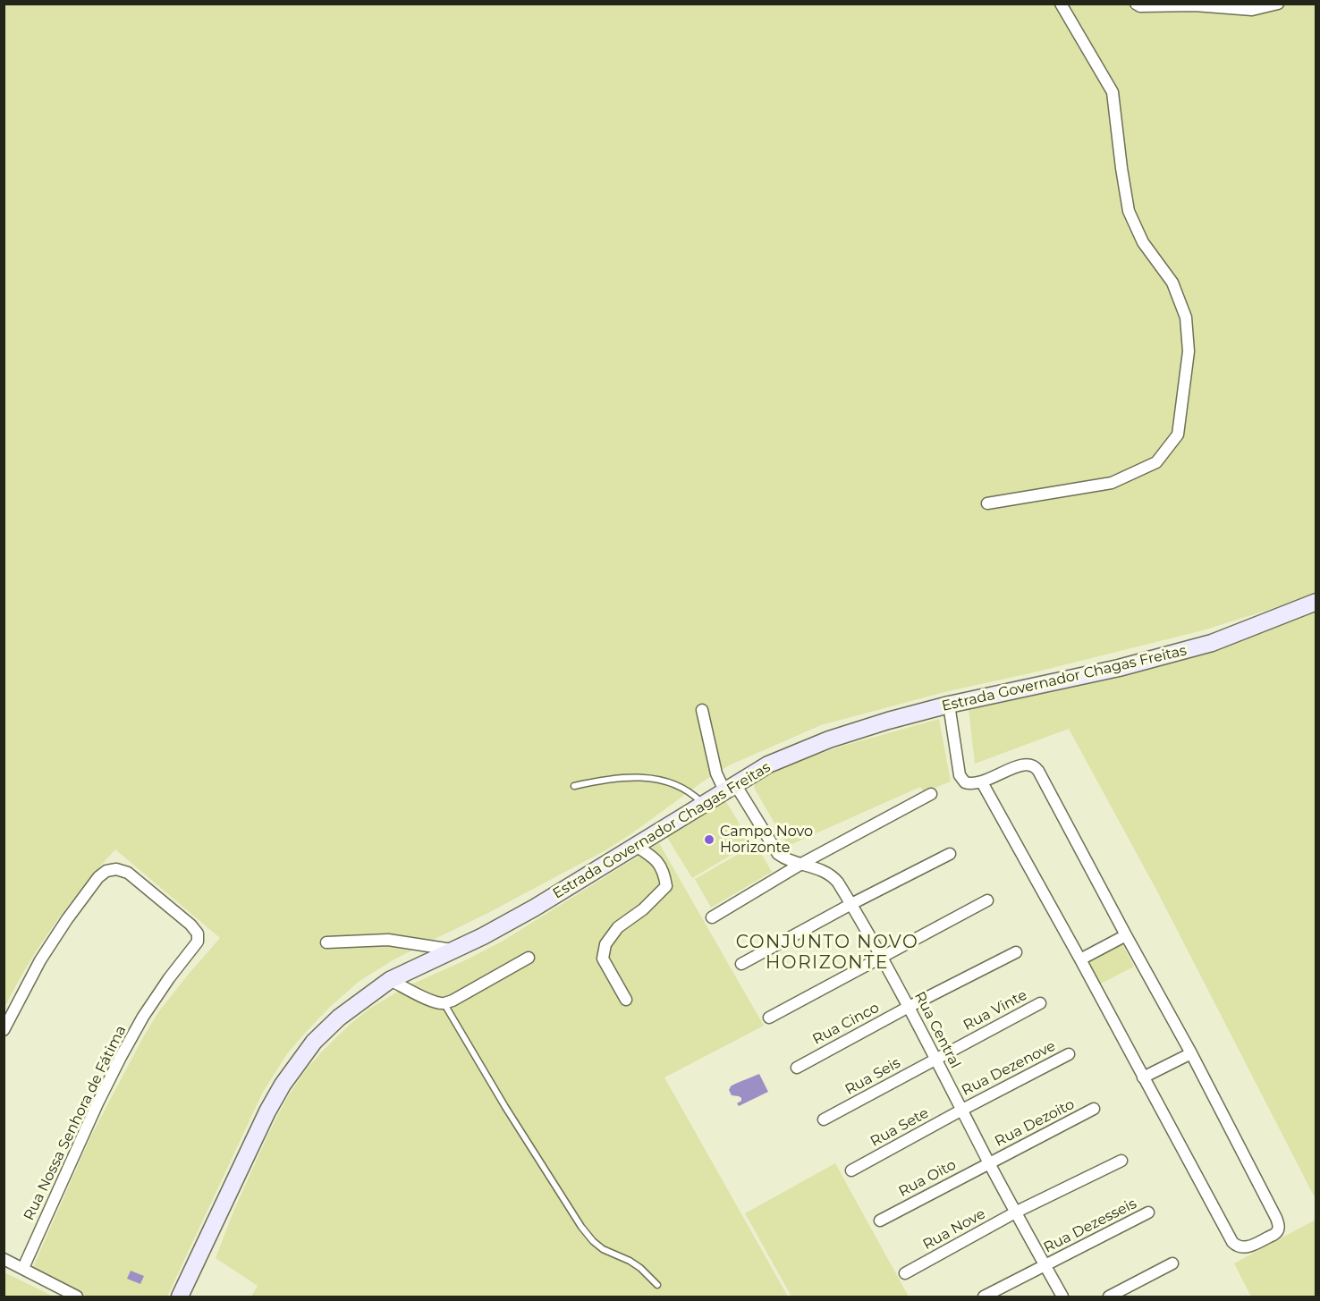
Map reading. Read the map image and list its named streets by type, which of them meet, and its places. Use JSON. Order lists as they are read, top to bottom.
{
  "streets": {
    "main road": ["Estrada Governador Chagas Freitas"],
    "street": [
      "Rua Vinte",
      "Rua Cinco",
      "Rua Central",
      "Rua Dezenove",
      "Rua Seis",
      "Rua Nossa Senhora de Fátima",
      "Rua Dezoito",
      "Rua Sete",
      "Rua Oito",
      "Rua Dezesseis",
      "Rua Nove"
    ]
  },
  "crossings": [
    ["Estrada Governador Chagas Freitas", "Rua Central"],
    ["Rua Vinte", "Rua Central"],
    ["Rua Vinte", "Rua Seis"],
    ["Rua Cinco", "Rua Central"],
    ["Rua Central", "Rua Dezenove"],
    ["Rua Central", "Rua Seis"],
    ["Rua Central", "Rua Dezoito"],
    ["Rua Central", "Rua Sete"],
    ["Rua Central", "Rua Oito"],
    ["Rua Central", "Rua Dezesseis"],
    ["Rua Central", "Rua Nove"],
    ["Rua Dezenove", "Rua Sete"],
    ["Rua Dezoito", "Rua Oito"]
  ],
  "districts": ["CONJUNTO NOVO HORIZONTE"],
  "places": ["Campo Novo Horizonte"]
}
